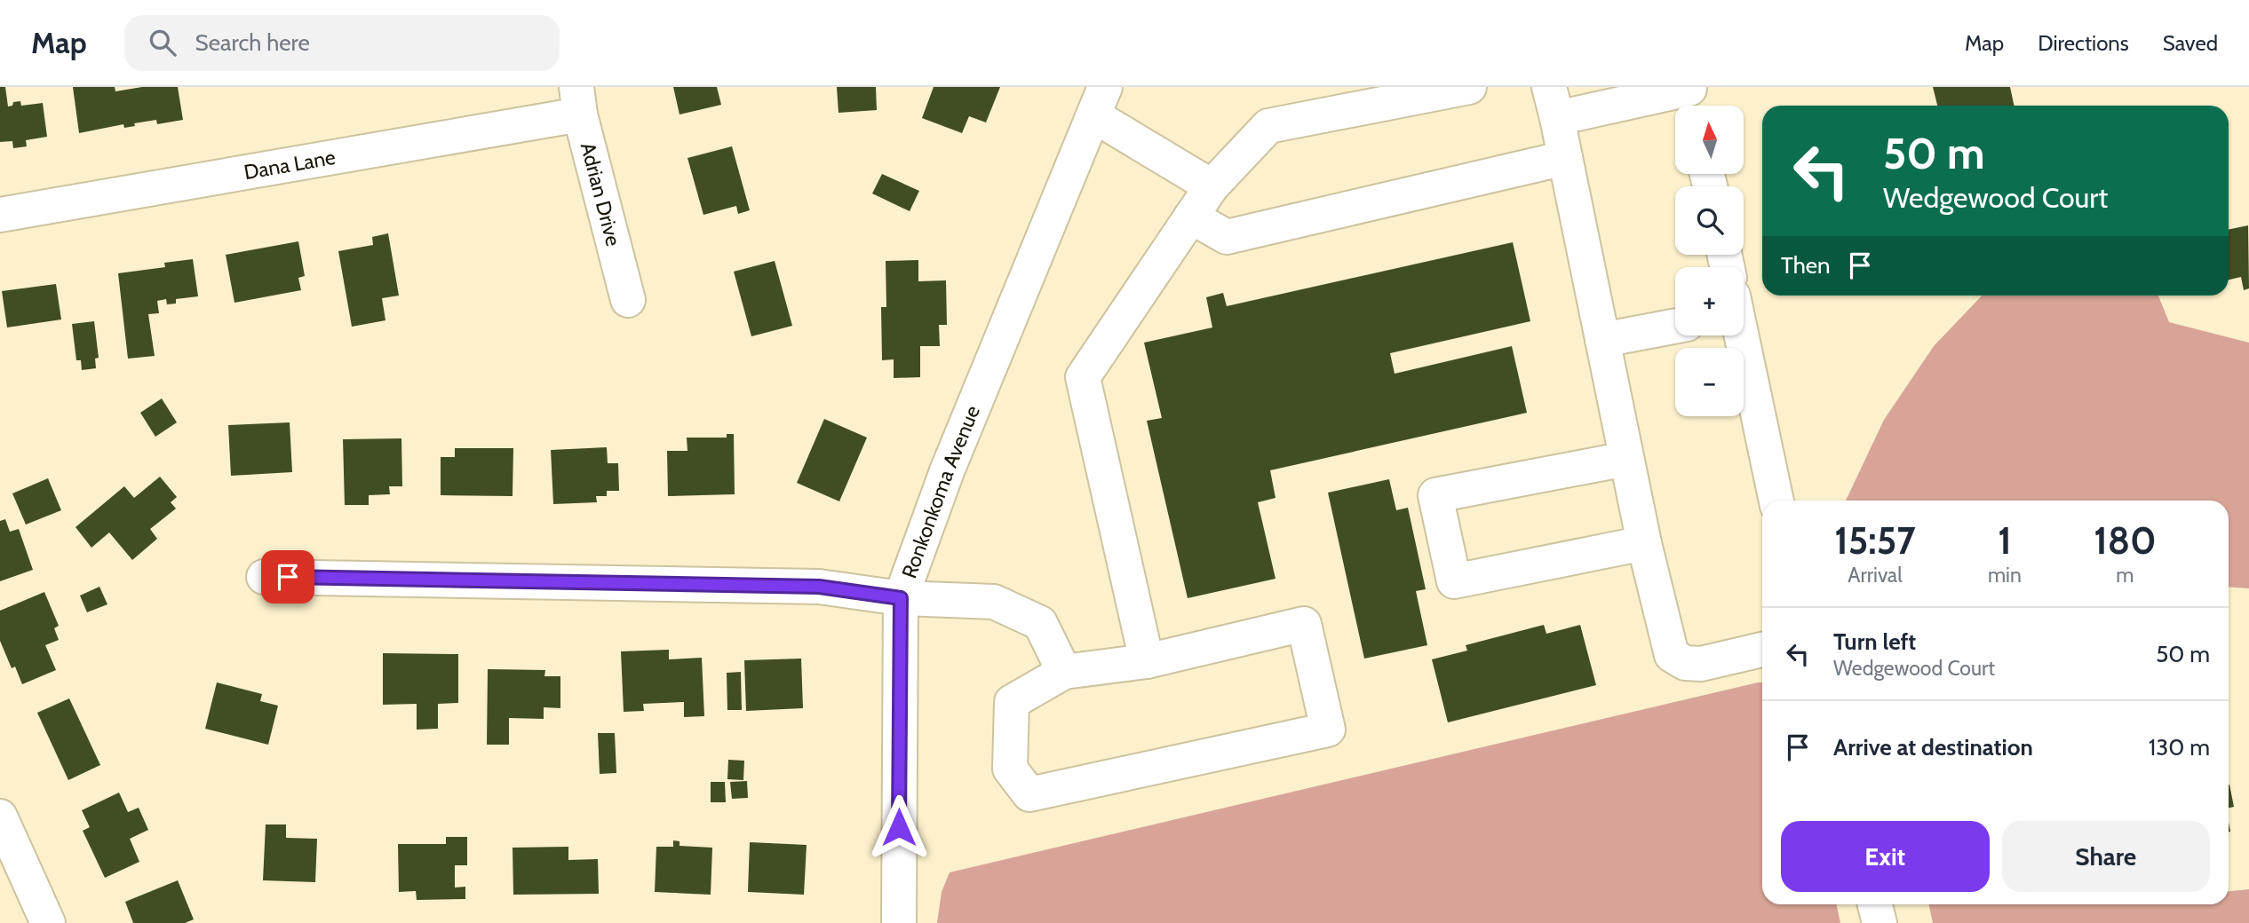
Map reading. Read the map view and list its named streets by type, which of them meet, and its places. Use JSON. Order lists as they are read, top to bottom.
{
  "streets": {
    "street": ["Dana Lane", "Adrian Drive", "Ronkonkoma Avenue"]
  },
  "crossings": [
    ["Dana Lane", "Adrian Drive"]
  ],
  "north": "top",
  "page": {
    "header": "Map",
    "search": "Search here",
    "nav": ["Map", "Directions", "Saved"],
    "map_buttons": ["+", "−"],
    "turn": ["50 m", "Wedgewood Court"],
    "then": "Then",
    "eta": [
      "15:57",
      "Arrival",
      "1",
      "min",
      "180",
      "m"
    ],
    "list": [
      {
        "name": "Turn left",
        "note": "Wedgewood Court",
        "value": "50 m"
      },
      {
        "name": "Arrive at destination",
        "value": "130 m"
      }
    ],
    "buttons": ["Exit", "Share"]
  }
}
